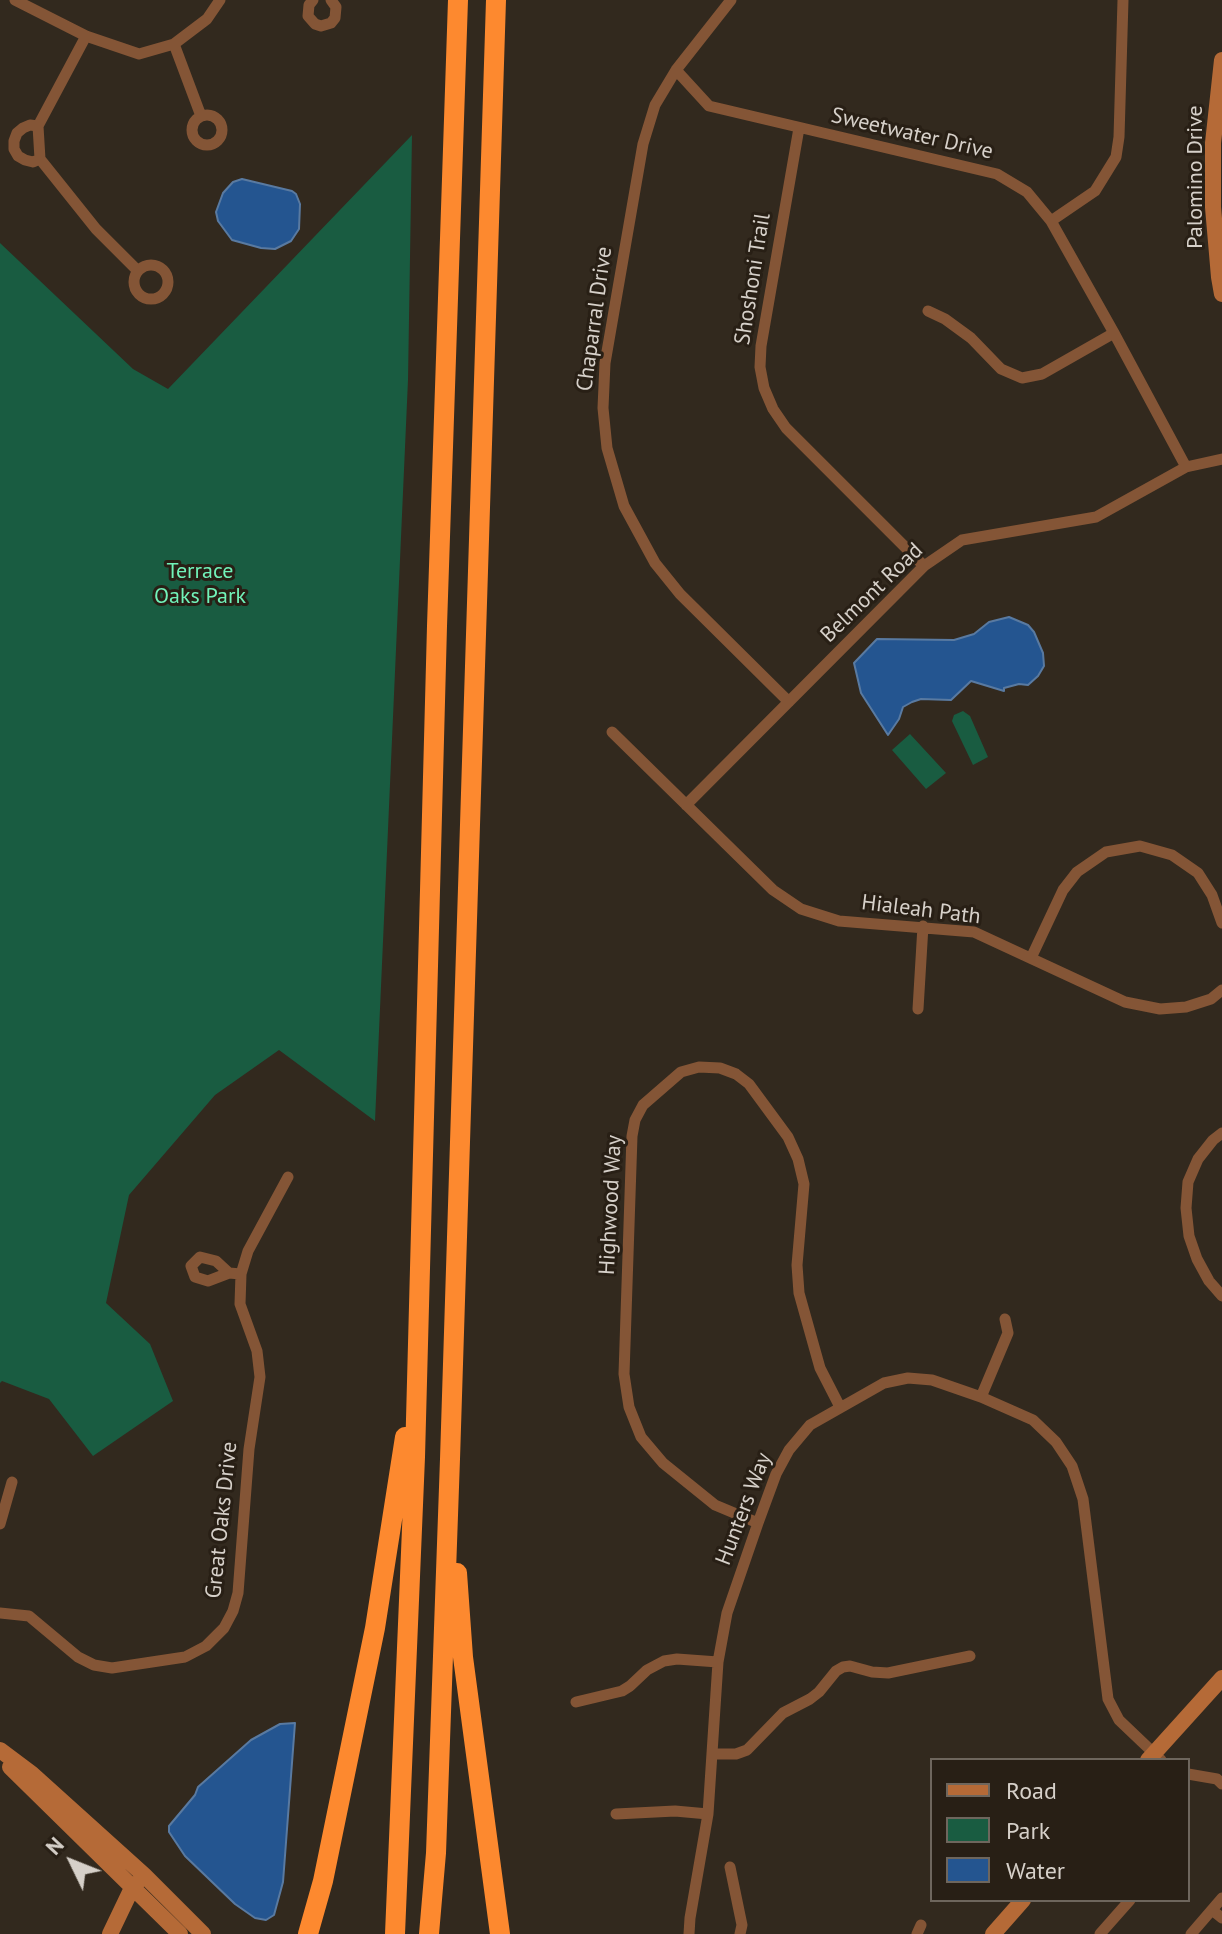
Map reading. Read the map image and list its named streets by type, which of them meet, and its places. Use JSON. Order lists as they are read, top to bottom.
{
  "streets": {
    "street": [
      "Sweetwater Drive",
      "Palomino Drive",
      "Shoshoni Trail",
      "Chaparral Drive",
      "Belmont Road",
      "Hialeah Path",
      "Highwood Way",
      "Hunters Way",
      "Great Oaks Drive"
    ]
  },
  "crossings": [
    ["Sweetwater Drive", "Shoshoni Trail"],
    ["Sweetwater Drive", "Chaparral Drive"],
    ["Sweetwater Drive", "Belmont Road"],
    ["Shoshoni Trail", "Belmont Road"],
    ["Chaparral Drive", "Belmont Road"],
    ["Belmont Road", "Hialeah Path"],
    ["Highwood Way", "Hunters Way"]
  ],
  "parks": ["Terrace Oaks Park"],
  "legend": ["Road", "Park", "Water"],
  "north": "top left"
}
